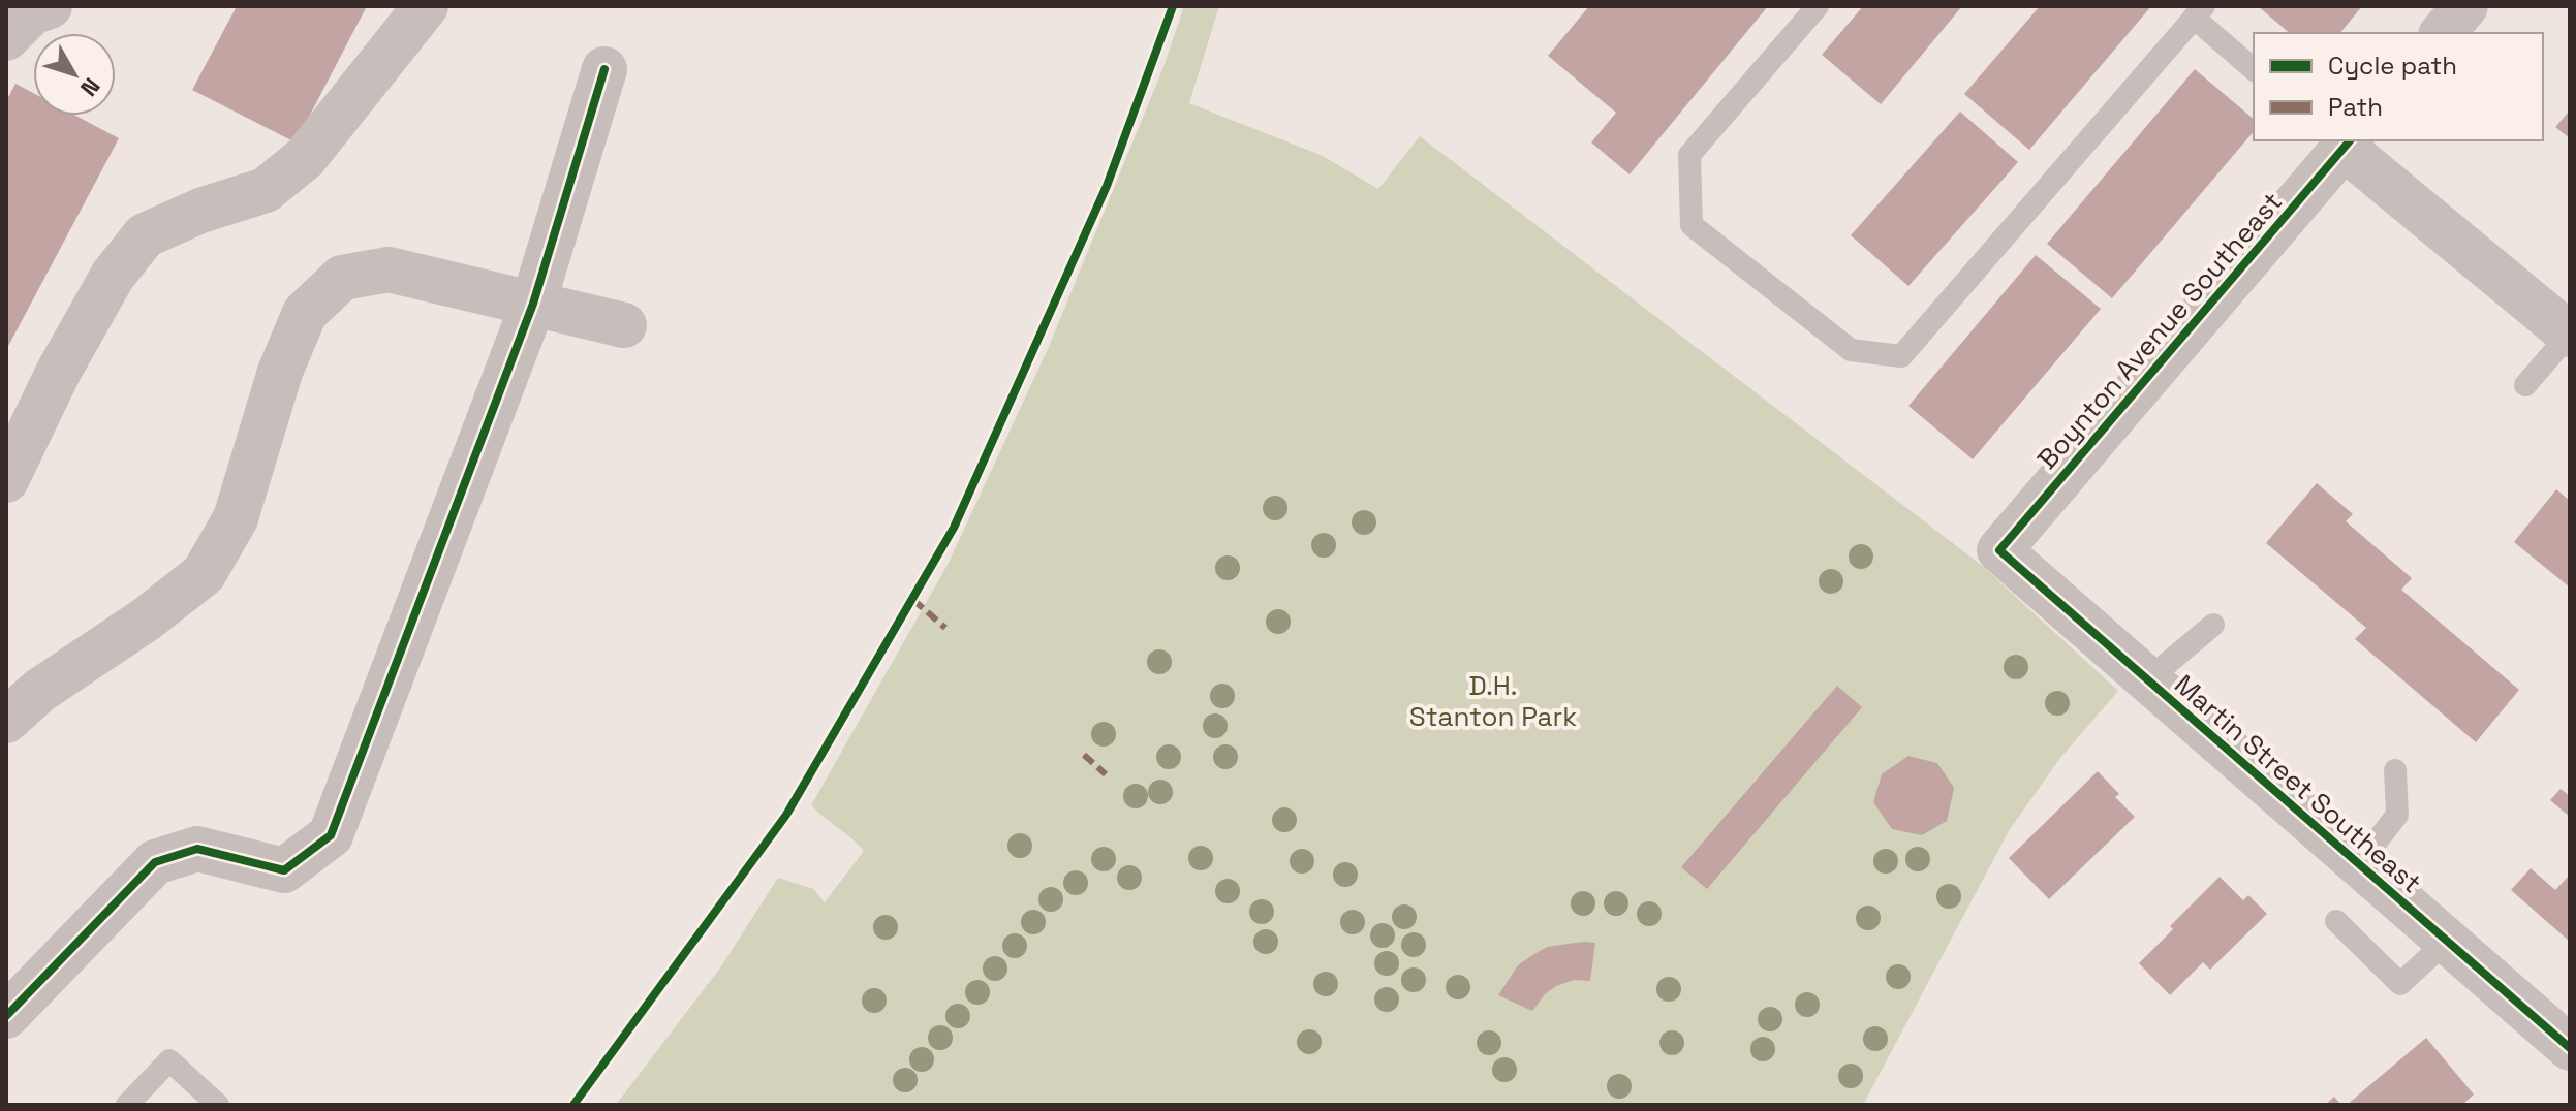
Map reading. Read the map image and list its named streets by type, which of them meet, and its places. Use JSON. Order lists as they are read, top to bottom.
{
  "streets": {
    "street": ["Boynton Avenue Southeast", "Martin Street Southeast"]
  },
  "crossings": [
    ["Boynton Avenue Southeast", "Martin Street Southeast"]
  ],
  "parks": ["D.H. Stanton Park"],
  "legend": ["Cycle path", "Path"],
  "north": "bottom right"
}
